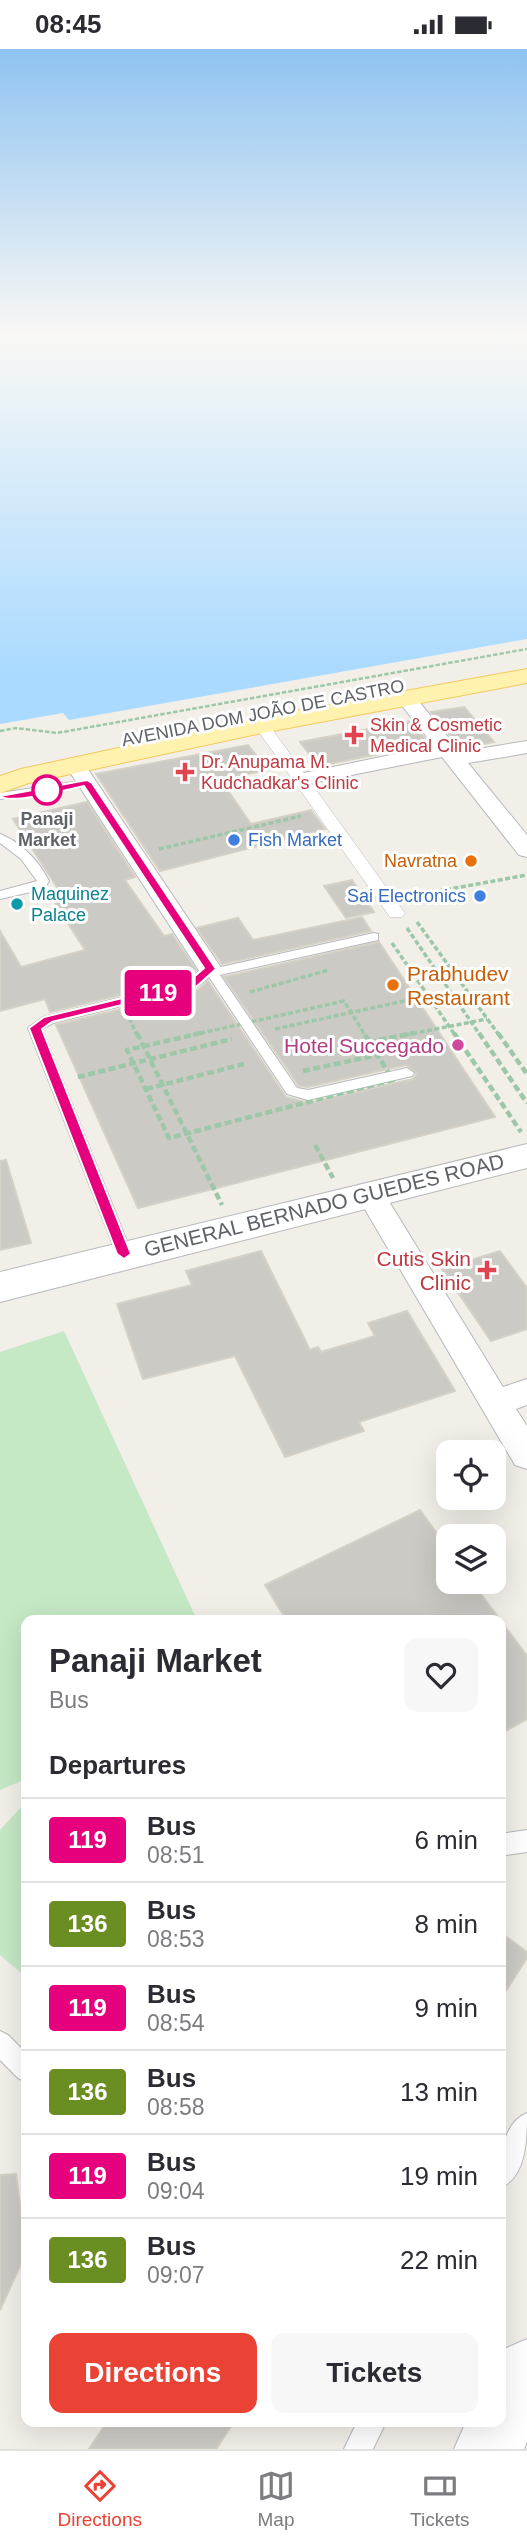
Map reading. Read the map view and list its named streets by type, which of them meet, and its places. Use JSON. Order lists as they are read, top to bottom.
{
  "streets": {
    "main road": ["AVENIDA DOM JOÃO DE CASTRO"],
    "street": ["GENERAL BERNADO GUEDES ROAD"]
  },
  "places": {
    "health": ["Skin & Cosmetic Medical Clinic", "Dr. Anupama M. Kudchadkar's Clinic", "Cutis Skin Clinic"],
    "other": [
      "Panaji Market",
      "Fish Market",
      "Navratna",
      "Sai Electronics",
      "Maquinez Palace",
      "Prabhudev Restaurant",
      "Hotel Succegado"
    ]
  },
  "lines": ["bus line 119"],
  "page": {
    "status": "08:45",
    "on_map": "119",
    "heading": [
      ["Panaji Market", "Bus"],
      "Departures"
    ],
    "list": [
      {
        "mark": "119",
        "name": "Bus",
        "note": "08:51",
        "value": "6 min"
      },
      {
        "mark": "136",
        "name": "Bus",
        "note": "08:53",
        "value": "8 min"
      },
      {
        "mark": "119",
        "name": "Bus",
        "note": "08:54",
        "value": "9 min"
      },
      {
        "mark": "136",
        "name": "Bus",
        "note": "08:58",
        "value": "13 min"
      },
      {
        "mark": "119",
        "name": "Bus",
        "note": "09:04",
        "value": "19 min"
      },
      {
        "mark": "136",
        "name": "Bus",
        "note": "09:07",
        "value": "22 min"
      }
    ],
    "buttons": ["Directions", "Tickets"],
    "tabs": ["Directions", "Map", "Tickets"]
  }
}
